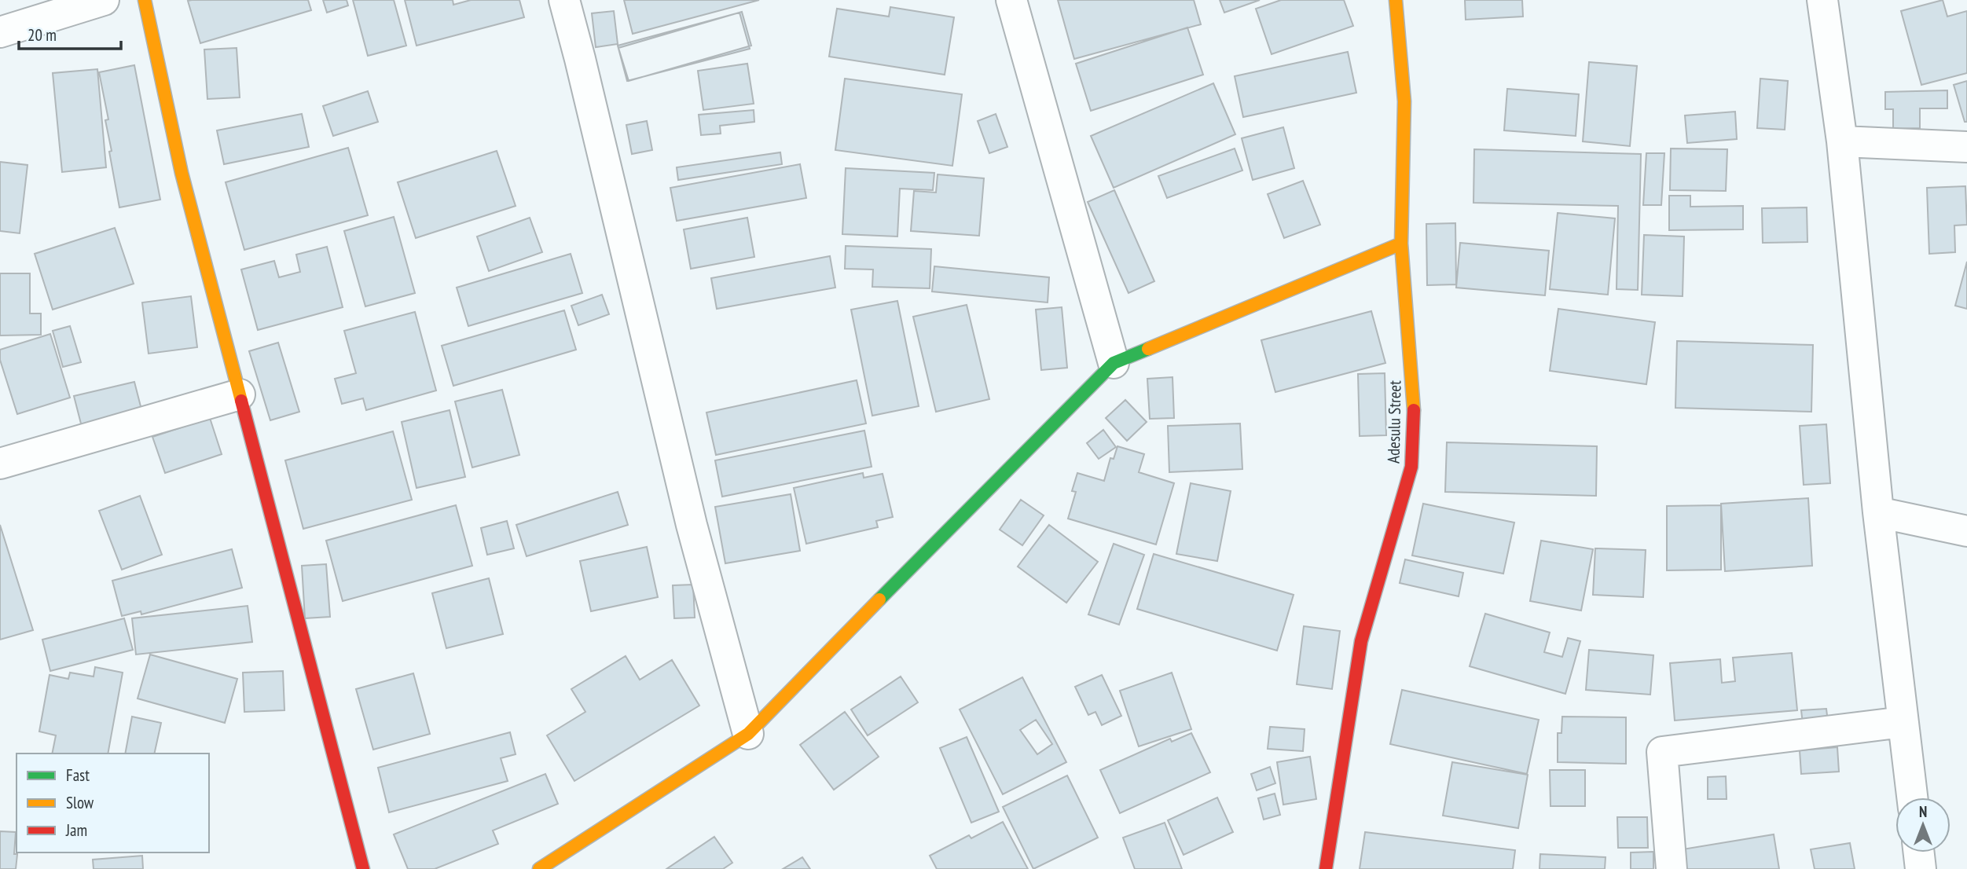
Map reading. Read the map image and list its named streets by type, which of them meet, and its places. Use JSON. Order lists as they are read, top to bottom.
{
  "streets": {
    "street": ["Adesulu Street"]
  },
  "legend": ["Fast", "Slow", "Jam"],
  "scale_bar": "20 m",
  "north": "top"
}
